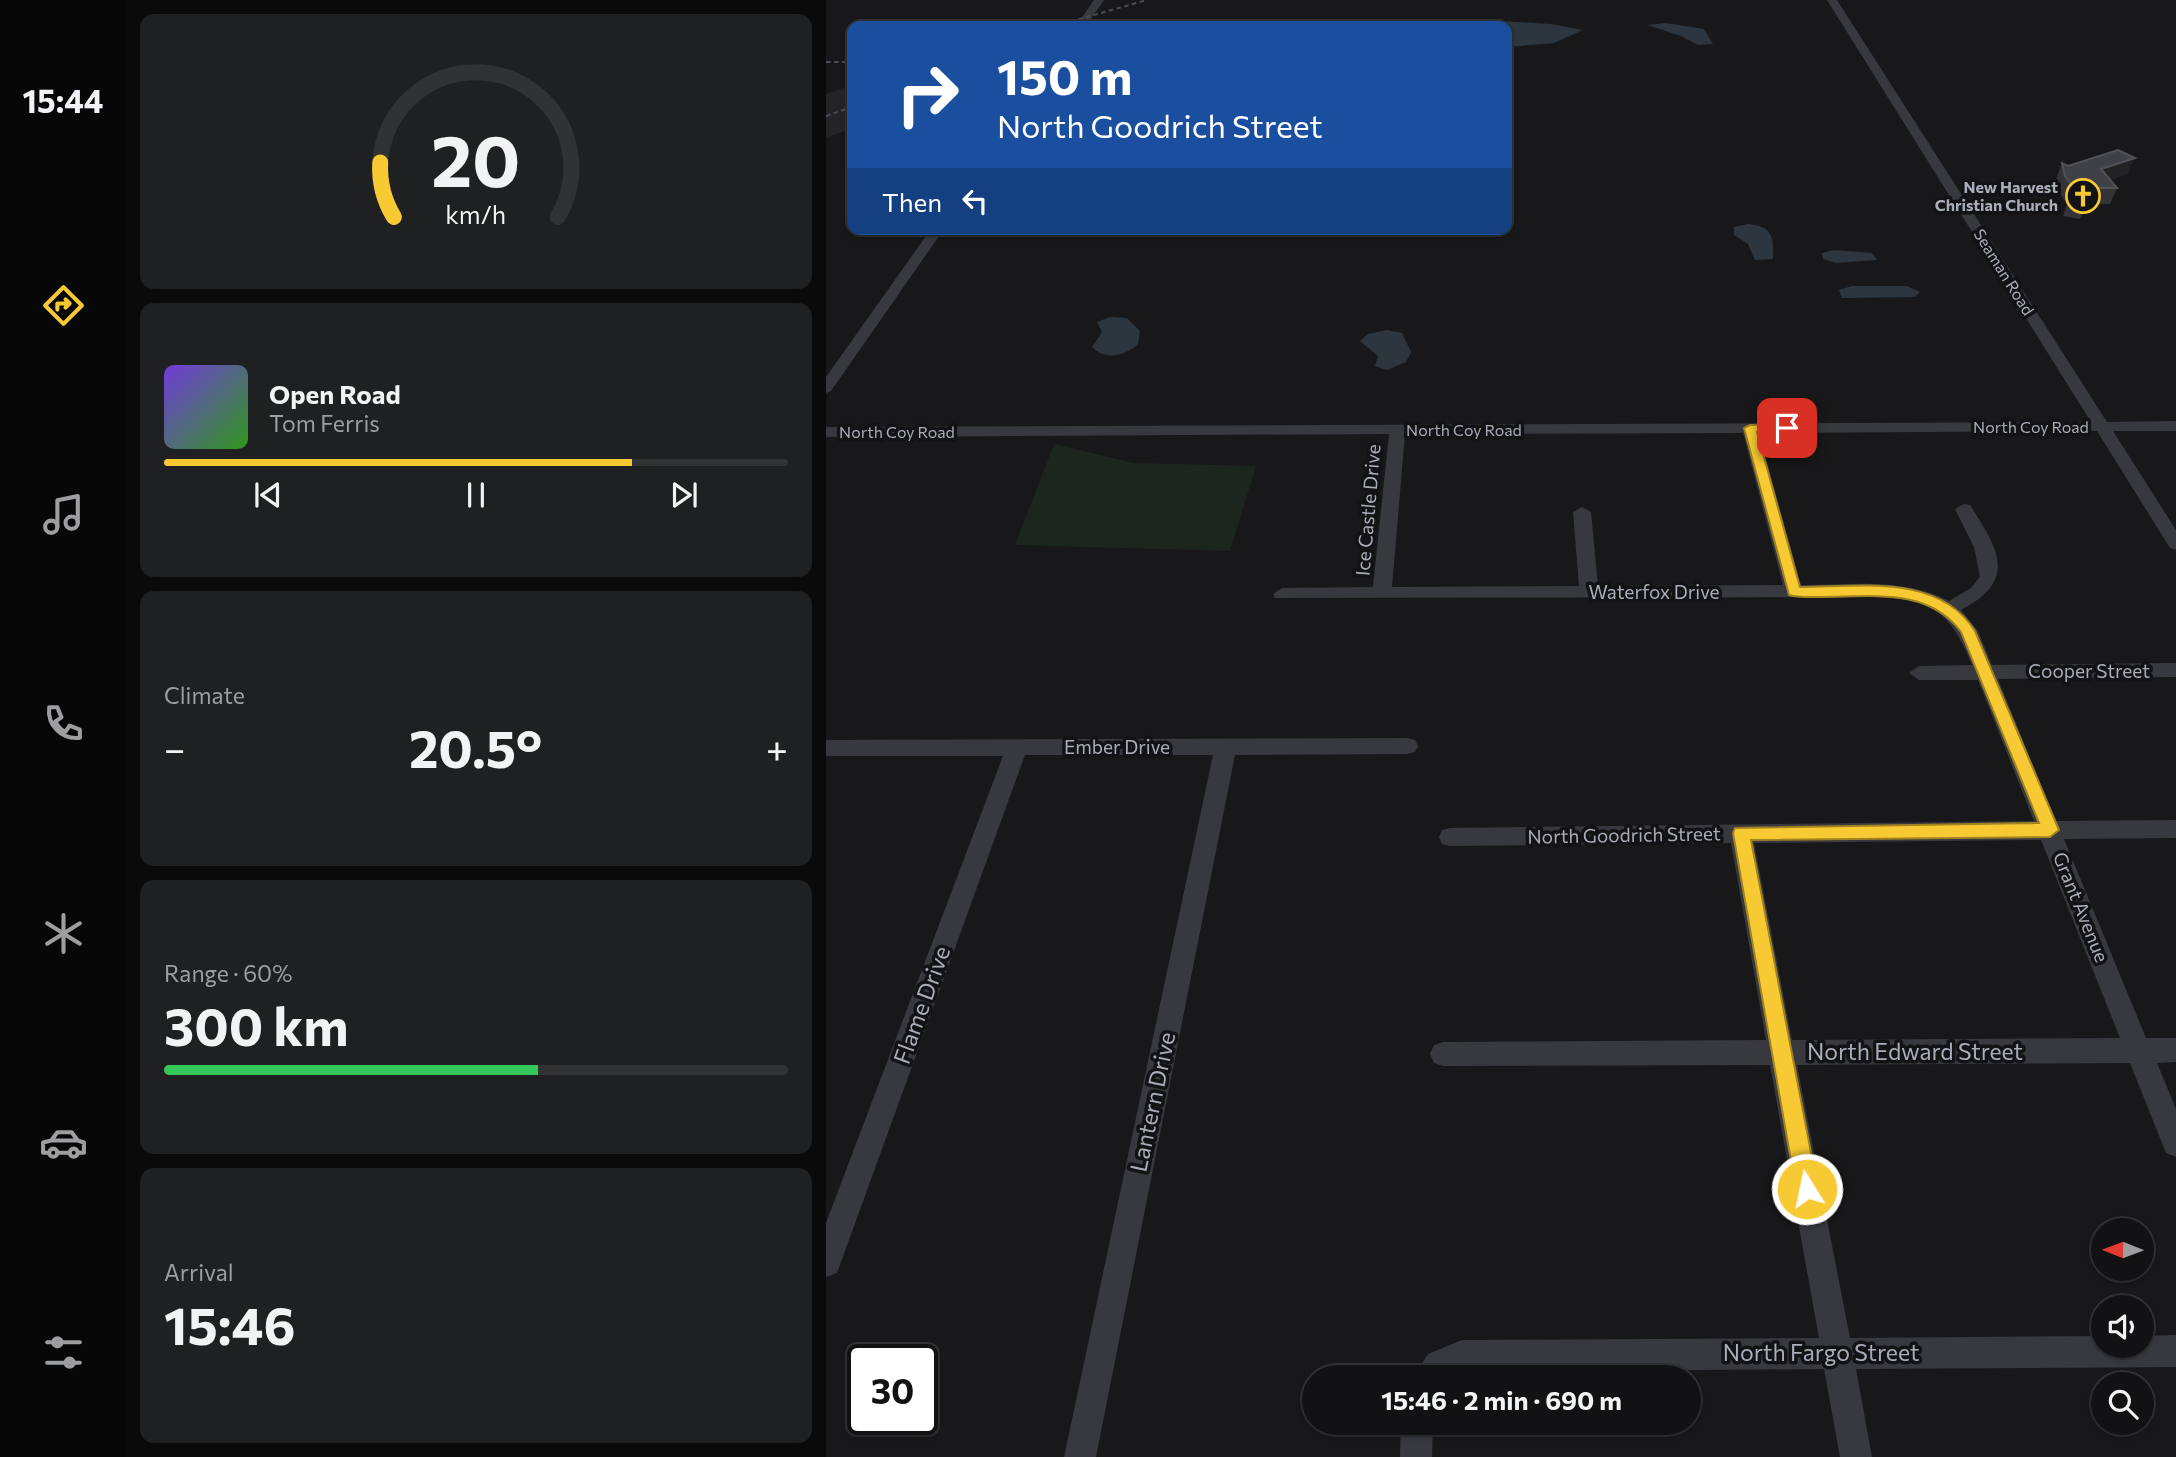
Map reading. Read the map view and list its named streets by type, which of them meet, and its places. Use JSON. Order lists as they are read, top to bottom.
{
  "streets": {
    "street": [
      "Seaman Road",
      "North Coy Road",
      "Ice Castle Drive",
      "Waterfox Drive",
      "Cooper Street",
      "Ember Drive",
      "North Goodrich Street",
      "Grant Avenue",
      "Flame Drive",
      "North Edward Street",
      "Lantern Drive",
      "North Fargo Street"
    ]
  },
  "crossings": [
    ["Seaman Road", "North Coy Road"],
    ["North Coy Road", "Ice Castle Drive"],
    ["Ice Castle Drive", "Waterfox Drive"],
    ["Cooper Street", "Grant Avenue"],
    ["Ember Drive", "Flame Drive"],
    ["Ember Drive", "Lantern Drive"],
    ["North Goodrich Street", "Grant Avenue"],
    ["Grant Avenue", "North Edward Street"]
  ],
  "places": {
    "church": ["New Harvest Christian Church"]
  },
  "north": "left",
  "page": {
    "tabs": "15:44",
    "turn": ["150 m", "North Goodrich Street"],
    "then": "Then",
    "song": ["Open Road", "Tom Ferris"],
    "tile": [
      "Climate",
      ["Range · 60%", "300 km"],
      ["Arrival", "15:46"]
    ],
    "heat": ["−", "20.5°", "+"],
    "limit": "30",
    "trip": "15:46 · 2 min · 690 m",
    "gauge": ["20", "km/h"]
  }
}
